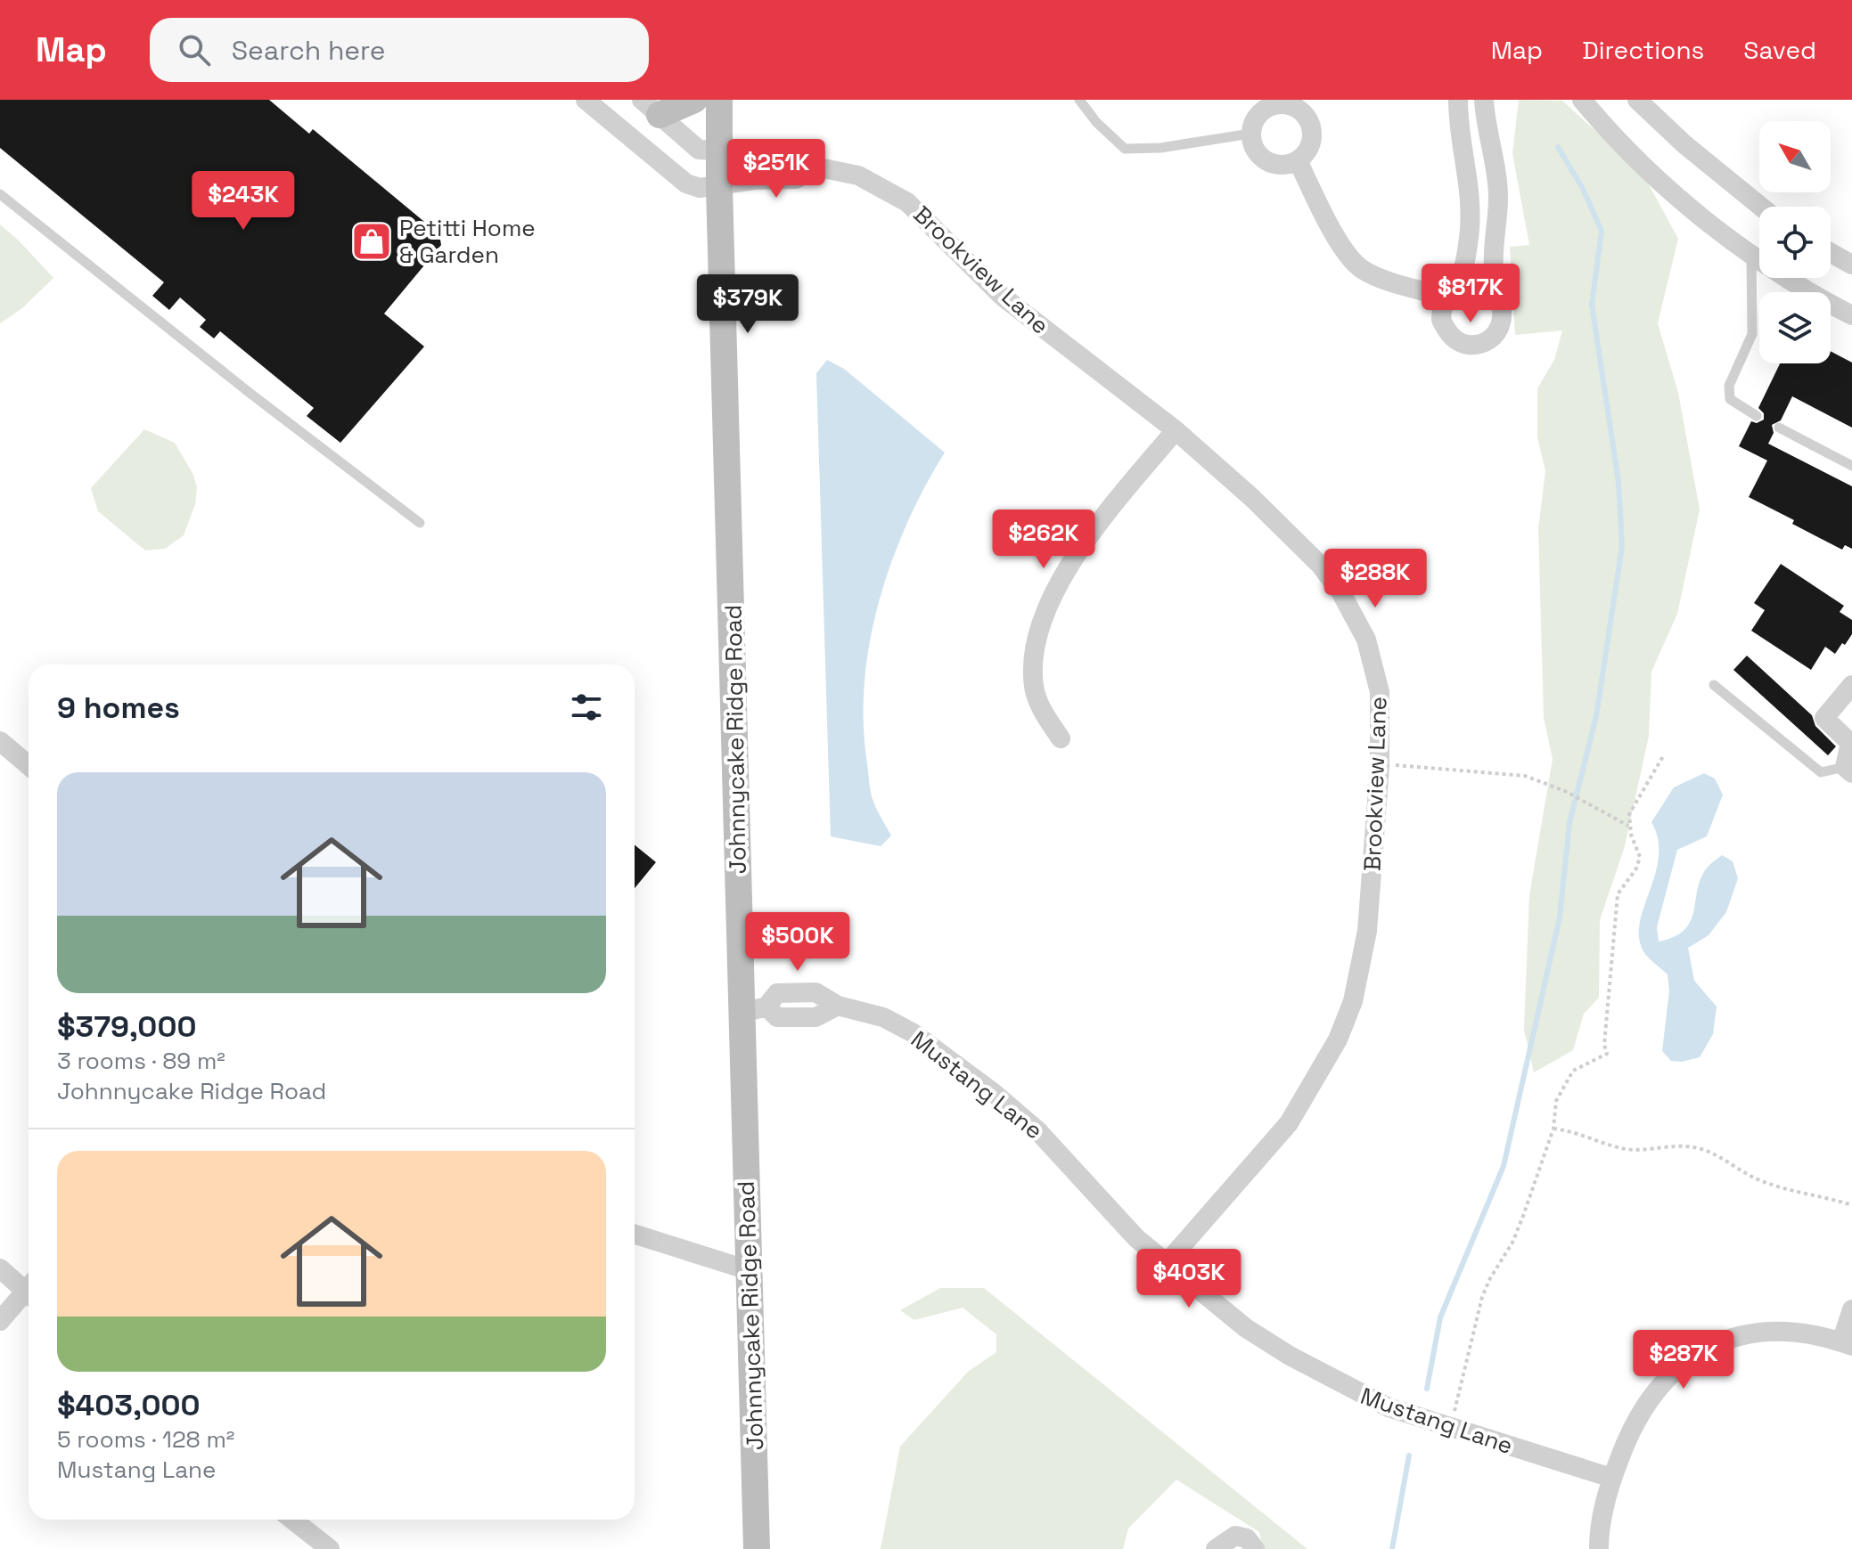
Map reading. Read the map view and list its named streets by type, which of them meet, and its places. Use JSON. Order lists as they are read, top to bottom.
{
  "streets": {
    "main road": ["Johnnycake Ridge Road"],
    "street": ["Brookview Lane", "Mustang Lane"]
  },
  "crossings": [
    ["Brookview Lane", "Johnnycake Ridge Road"],
    ["Brookview Lane", "Mustang Lane"],
    ["Johnnycake Ridge Road", "Mustang Lane"]
  ],
  "places": {
    "shop": ["Petitti Home & Garden"]
  },
  "north": "top left",
  "page": {
    "header": "Map",
    "search": "Search here",
    "nav": ["Map", "Directions", "Saved"],
    "price": [
      "$251K",
      "$243K",
      "$817K",
      "$379K",
      "$262K",
      "$288K",
      "$500K",
      "$403K",
      "$287K"
    ],
    "heading": "9 homes",
    "list": [
      {
        "name": "$379,000",
        "note": "3 rooms · 89 m² · Johnnycake Ridge Road"
      },
      {
        "name": "$403,000",
        "note": "5 rooms · 128 m² · Mustang Lane"
      }
    ]
  }
}
